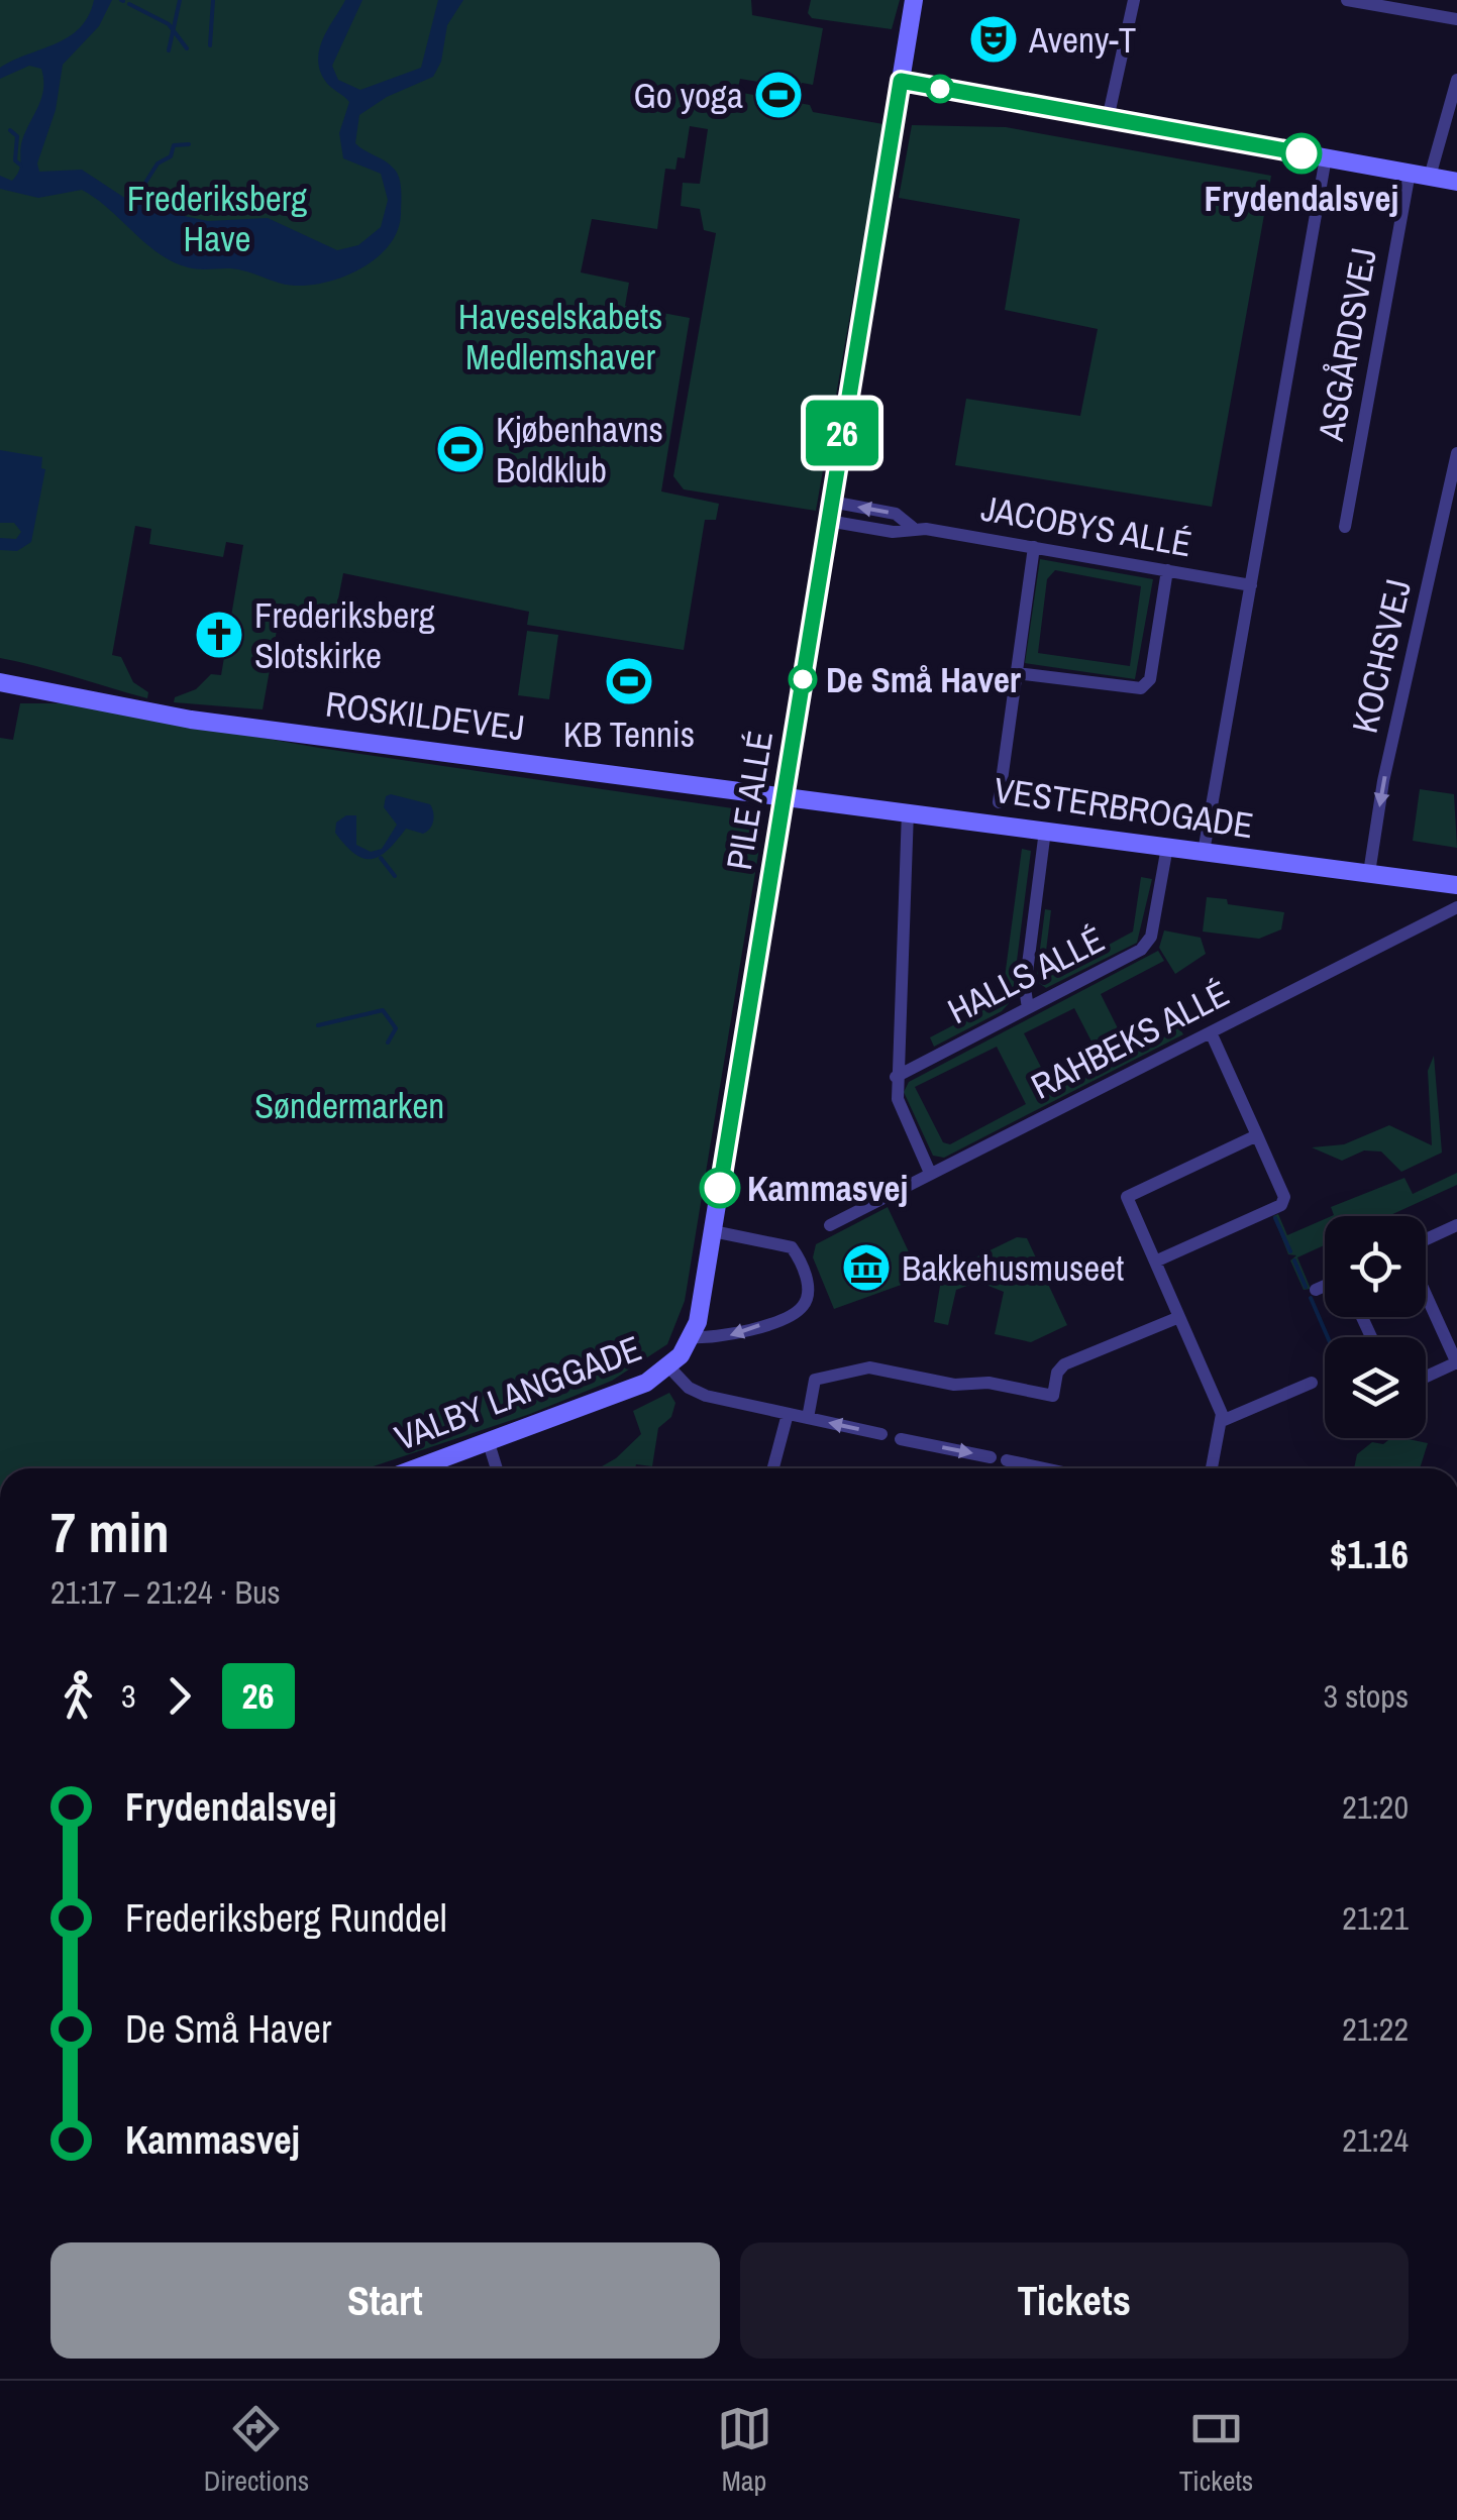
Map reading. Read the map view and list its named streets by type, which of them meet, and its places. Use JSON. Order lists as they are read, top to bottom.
{
  "streets": {
    "street": [
      "ASGÅRDSVEJ",
      "JACOBYS ALLÉ",
      "KOCHSVEJ",
      "ROSKILDEVEJ",
      "PILE ALLÉ",
      "VESTERBROGADE",
      "HALLS ALLÉ",
      "RAHBEKS ALLÉ",
      "VALBY LANGGADE"
    ]
  },
  "crossings": [
    ["JACOBYS ALLÉ", "PILE ALLÉ"],
    ["KOCHSVEJ", "VESTERBROGADE"],
    ["ROSKILDEVEJ", "PILE ALLÉ"],
    ["ROSKILDEVEJ", "VESTERBROGADE"],
    ["PILE ALLÉ", "VESTERBROGADE"],
    ["PILE ALLÉ", "VALBY LANGGADE"],
    ["VESTERBROGADE", "HALLS ALLÉ"]
  ],
  "one_way": ["KOCHSVEJ"],
  "parks": ["Frederiksberg Have", "Haveselskabets Medlemshaver", "Søndermarken"],
  "places": {
    "theatre": ["Aveny-T"],
    "sports": ["Go yoga", "Kjøbenhavns Boldklub", "KB Tennis"],
    "other": ["Frydendalsvej", "De Små Haver", "Kammasvej"],
    "church": ["Frederiksberg Slotskirke"],
    "museum": ["Bakkehusmuseet"]
  },
  "lines": ["bus line 26"],
  "page": {
    "on_map": "26",
    "heading": ["7 min", "21:17 – 21:24 · Bus", "$1.16"],
    "legs": ["3", "26", "3 stops"],
    "list": [
      {
        "name": "Frydendalsvej",
        "value": "21:20"
      },
      {
        "name": "Frederiksberg Runddel",
        "value": "21:21"
      },
      {
        "name": "De Små Haver",
        "value": "21:22"
      },
      {
        "name": "Kammasvej",
        "value": "21:24"
      }
    ],
    "buttons": ["Start", "Tickets"],
    "tabs": ["Directions", "Map", "Tickets"]
  }
}
